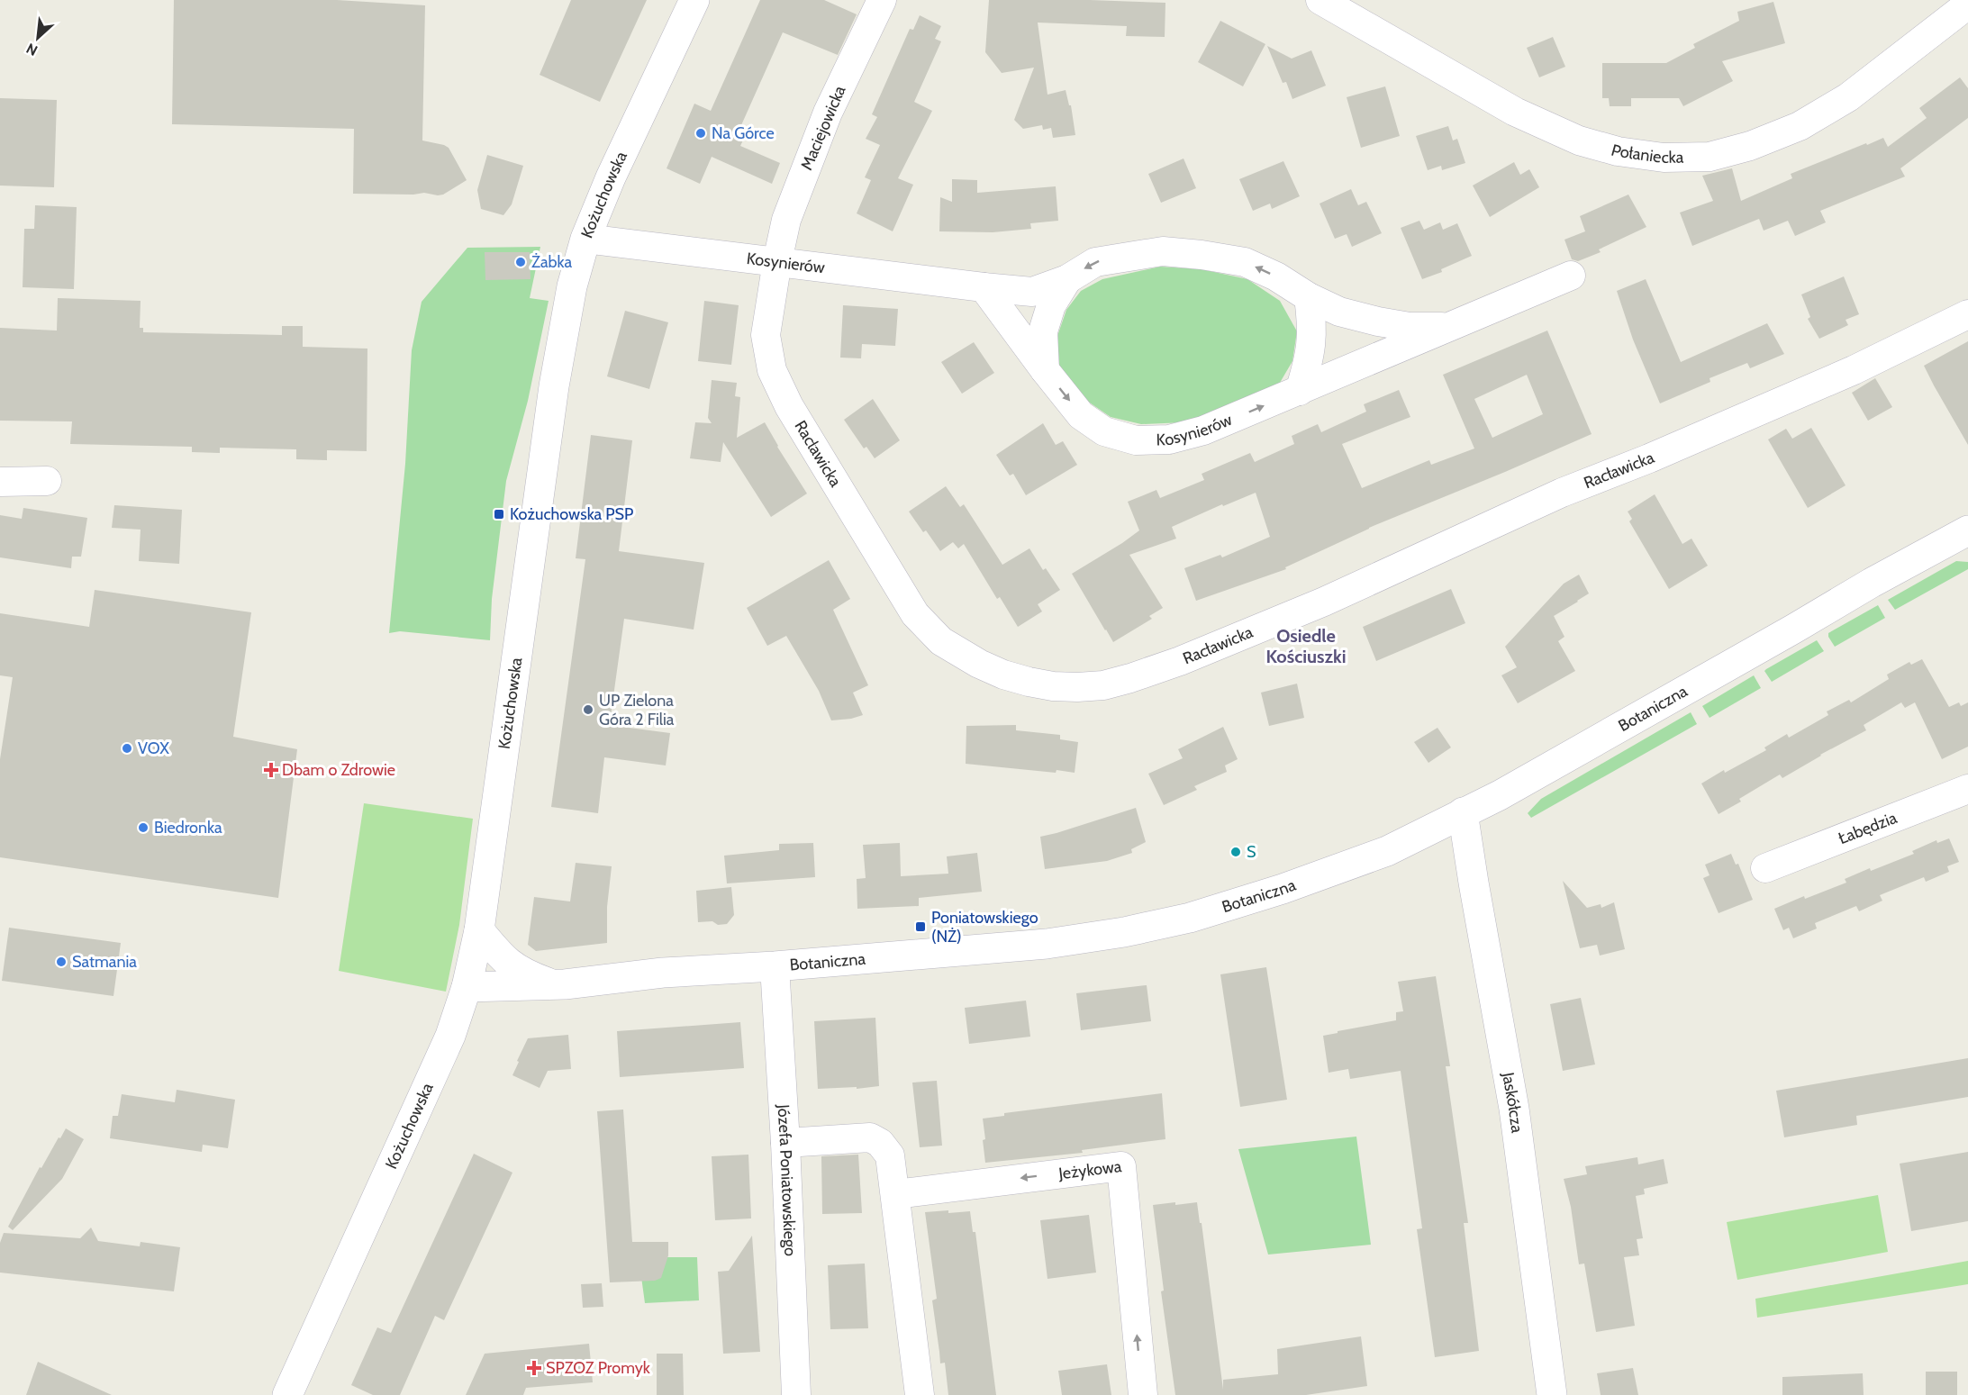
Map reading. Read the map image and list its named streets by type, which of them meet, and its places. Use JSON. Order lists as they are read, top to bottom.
{
  "streets": {
    "main road": ["Kożuchowska", "Botaniczna", "Jaskółcza"],
    "street": [
      "Maciejowicka",
      "Połaniecka",
      "Kosynierów",
      "Racławicka",
      "Łabędzia",
      "Jeżykowa",
      "Józefa Poniatowskiego"
    ]
  },
  "crossings": [
    ["Maciejowicka", "Kosynierów"],
    ["Maciejowicka", "Racławicka"],
    ["Kożuchowska", "Kosynierów"],
    ["Kożuchowska", "Botaniczna"],
    ["Kosynierów", "Racławicka"],
    ["Botaniczna", "Jaskółcza"],
    ["Botaniczna", "Józefa Poniatowskiego"]
  ],
  "districts": ["Osiedle Kościuszki"],
  "places": {
    "other": [
      "Na Górce",
      "Żabka",
      "UP Zielona Góra 2 Filia",
      "VOX",
      "Biedronka",
      "S",
      "Satmania"
    ],
    "transit": ["Kożuchowska PSP", "Poniatowskiego (NŻ)"],
    "health": ["Dbam o Zdrowie", "SPZOZ Promyk"]
  },
  "north": "bottom left"
}
